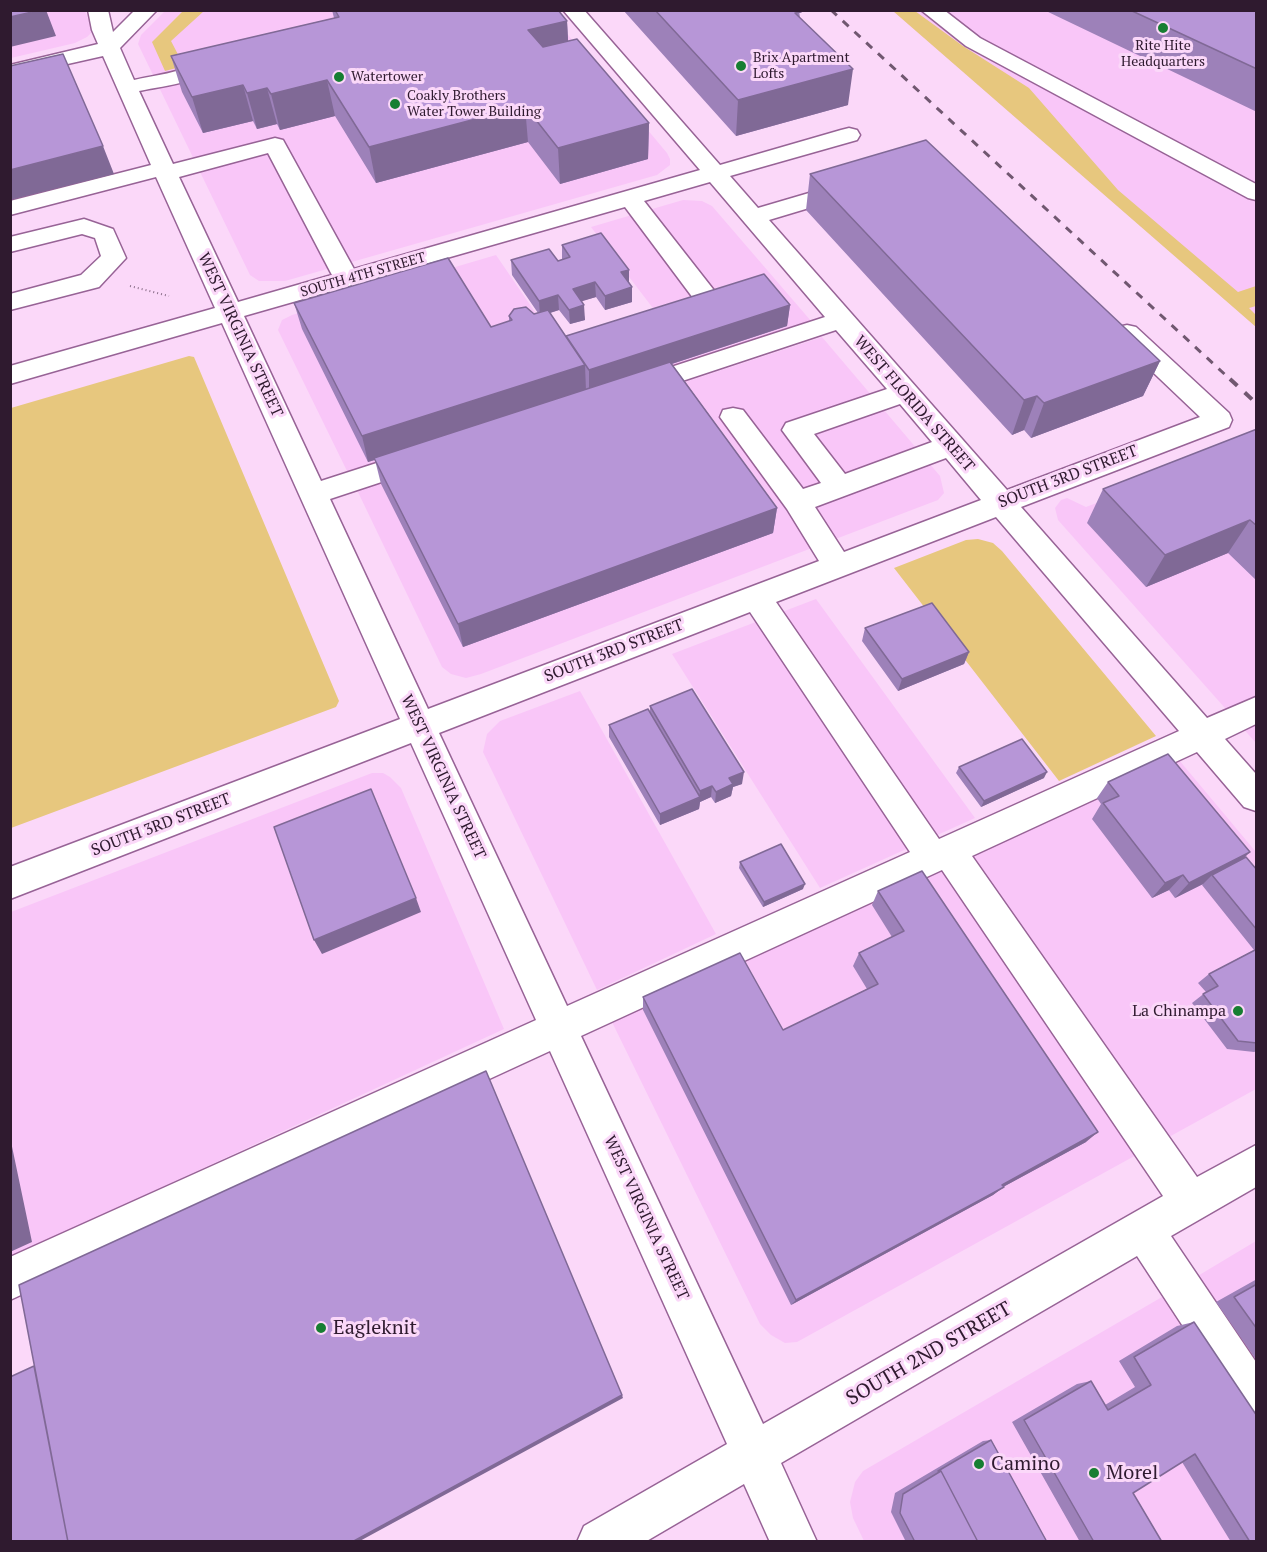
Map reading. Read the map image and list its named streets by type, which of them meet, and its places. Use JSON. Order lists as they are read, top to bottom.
{
  "streets": {
    "street": [
      "SOUTH 4TH STREET",
      "WEST VIRGINIA STREET",
      "WEST FLORIDA STREET",
      "SOUTH 3RD STREET",
      "SOUTH 2ND STREET"
    ]
  },
  "crossings": [
    ["SOUTH 4TH STREET", "WEST VIRGINIA STREET"],
    ["SOUTH 4TH STREET", "WEST FLORIDA STREET"],
    ["WEST VIRGINIA STREET", "SOUTH 3RD STREET"],
    ["WEST VIRGINIA STREET", "SOUTH 2ND STREET"],
    ["WEST FLORIDA STREET", "SOUTH 3RD STREET"]
  ],
  "places": [
    "Rite Hite Headquarters",
    "Brix Apartment Lofts",
    "Watertower",
    "Coakly Brothers Water Tower Building",
    "La Chinampa",
    "Eagleknit",
    "Camino",
    "Morel"
  ]
}
